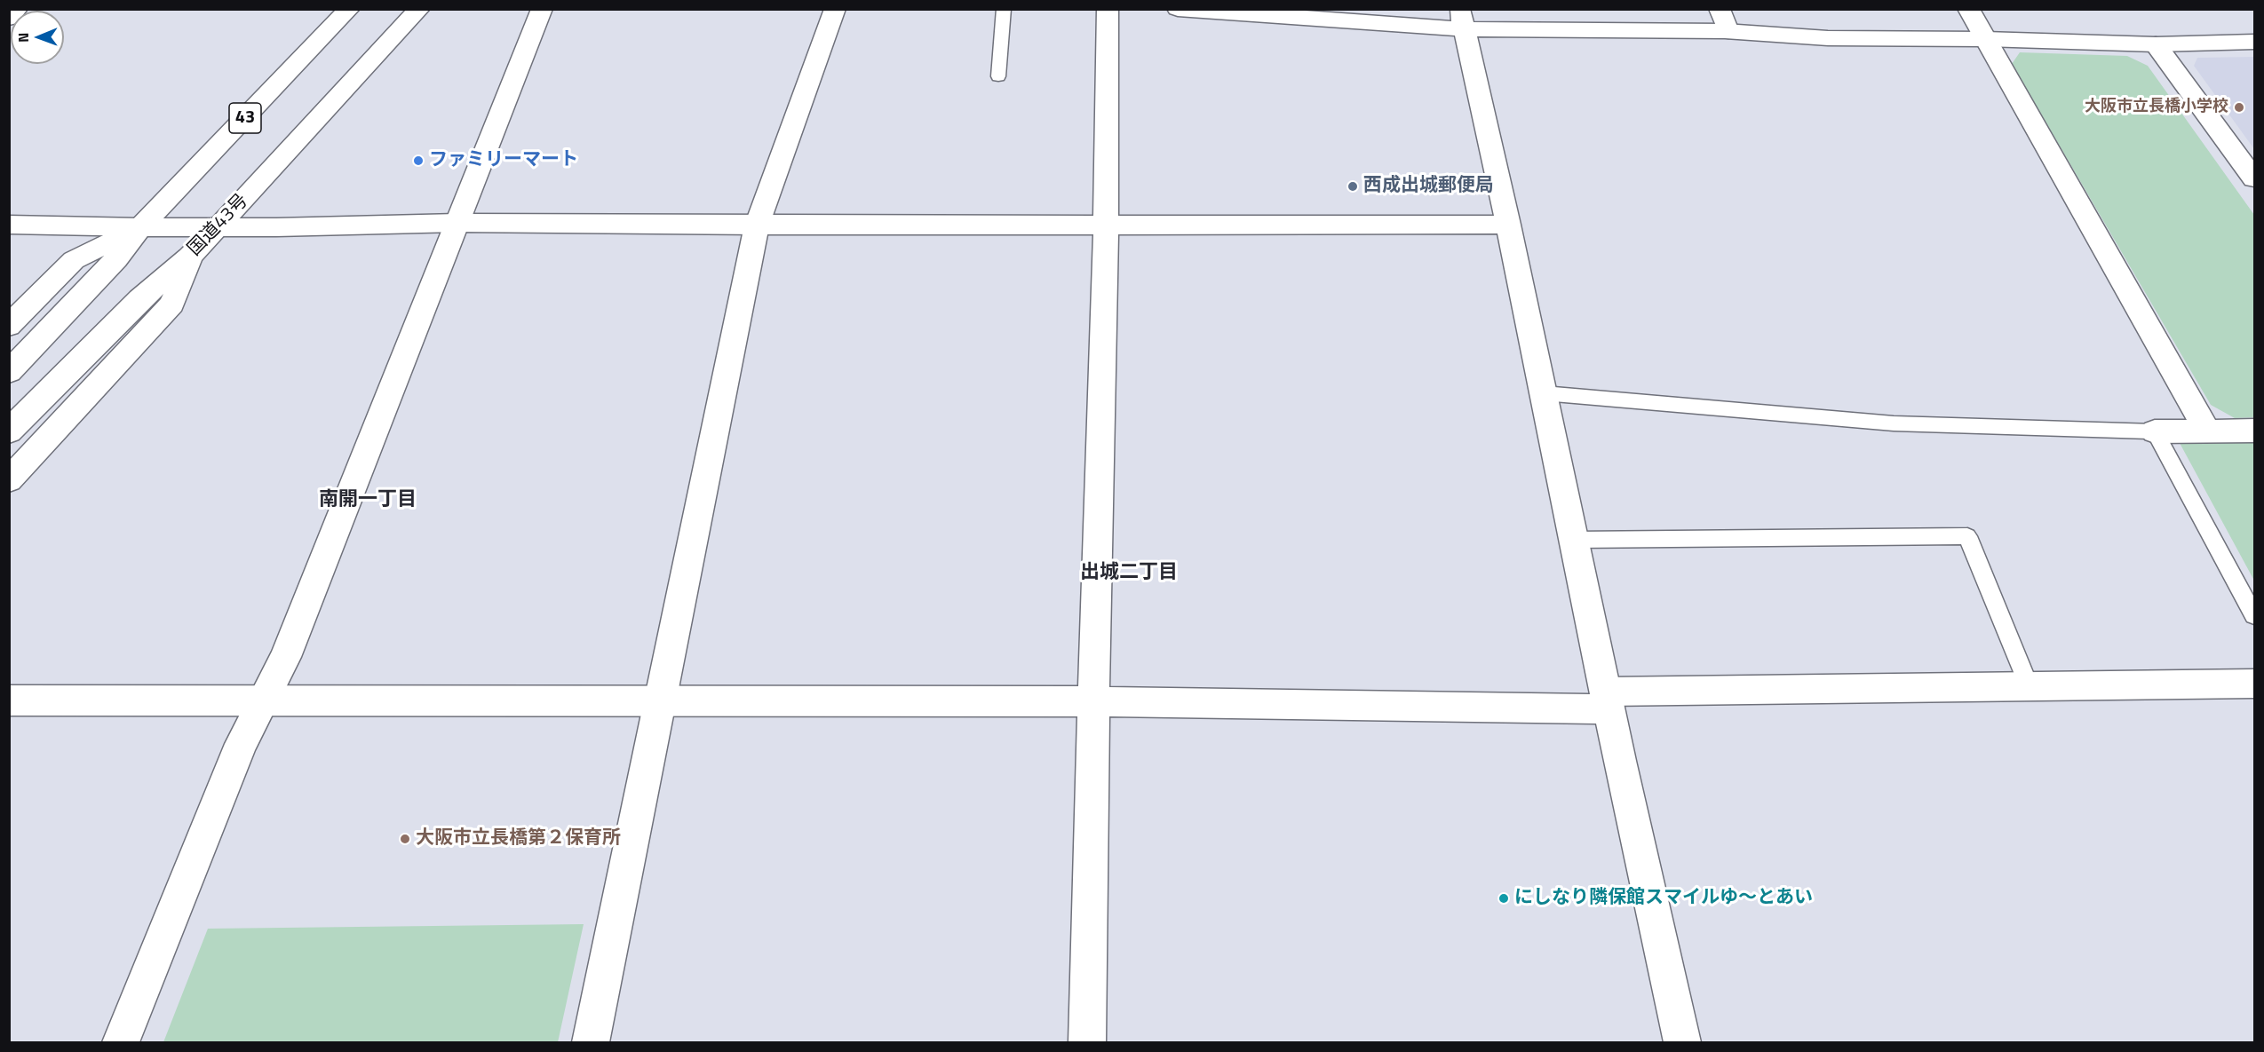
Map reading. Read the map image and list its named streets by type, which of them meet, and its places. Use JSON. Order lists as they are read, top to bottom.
{
  "streets": {
    "main road": ["43", "国道43号"]
  },
  "districts": ["南開一丁目", "出城二丁目"],
  "places": [
    "大阪市立長橋小学校",
    "ファミリーマート",
    "西成出城郵便局",
    "大阪市立長橋第２保育所",
    "にしなり隣保館スマイルゆ～とあい"
  ],
  "north": "left"
}
